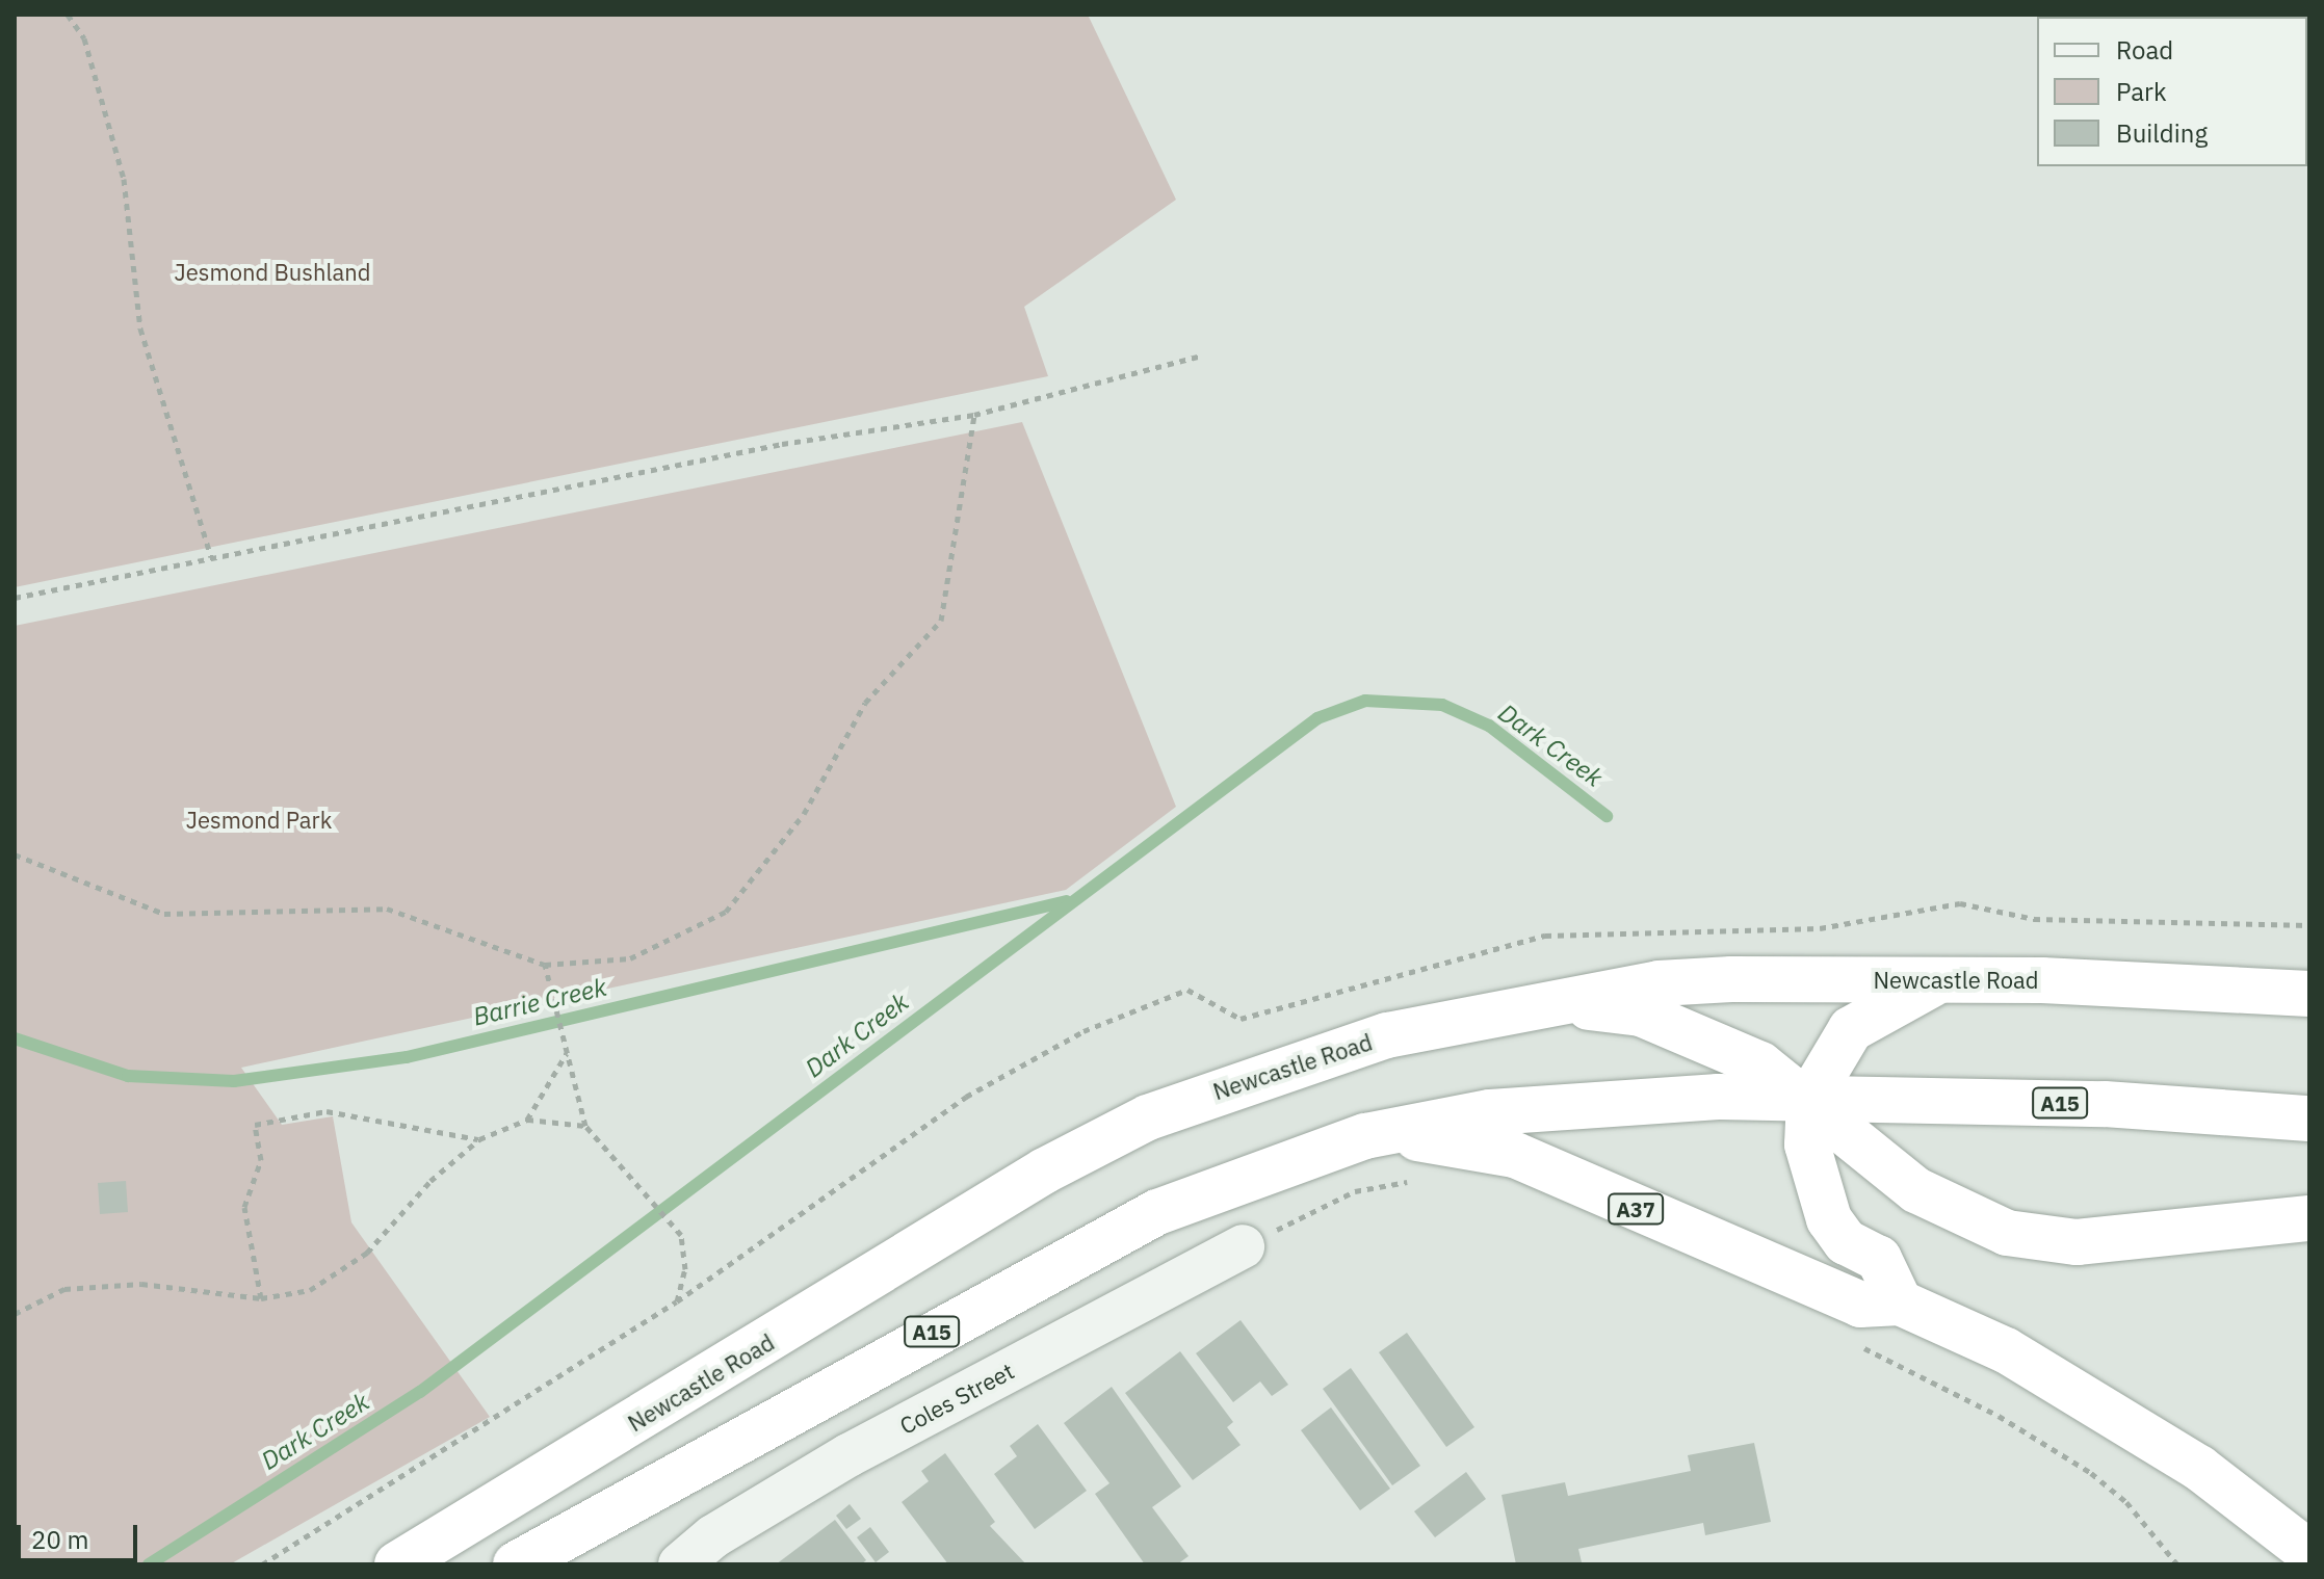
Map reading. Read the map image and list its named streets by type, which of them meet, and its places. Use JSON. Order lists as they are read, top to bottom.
{
  "streets": {
    "highway": ["Newcastle Road", "A15", "A37"],
    "street": ["Coles Street"]
  },
  "crossings": [
    ["A15", "A37"]
  ],
  "water": ["Dark Creek", "Barrie Creek"],
  "parks": ["Jesmond Bushland", "Jesmond Park"],
  "legend": ["Road", "Park", "Building"],
  "scale_bar": "20 m"
}
